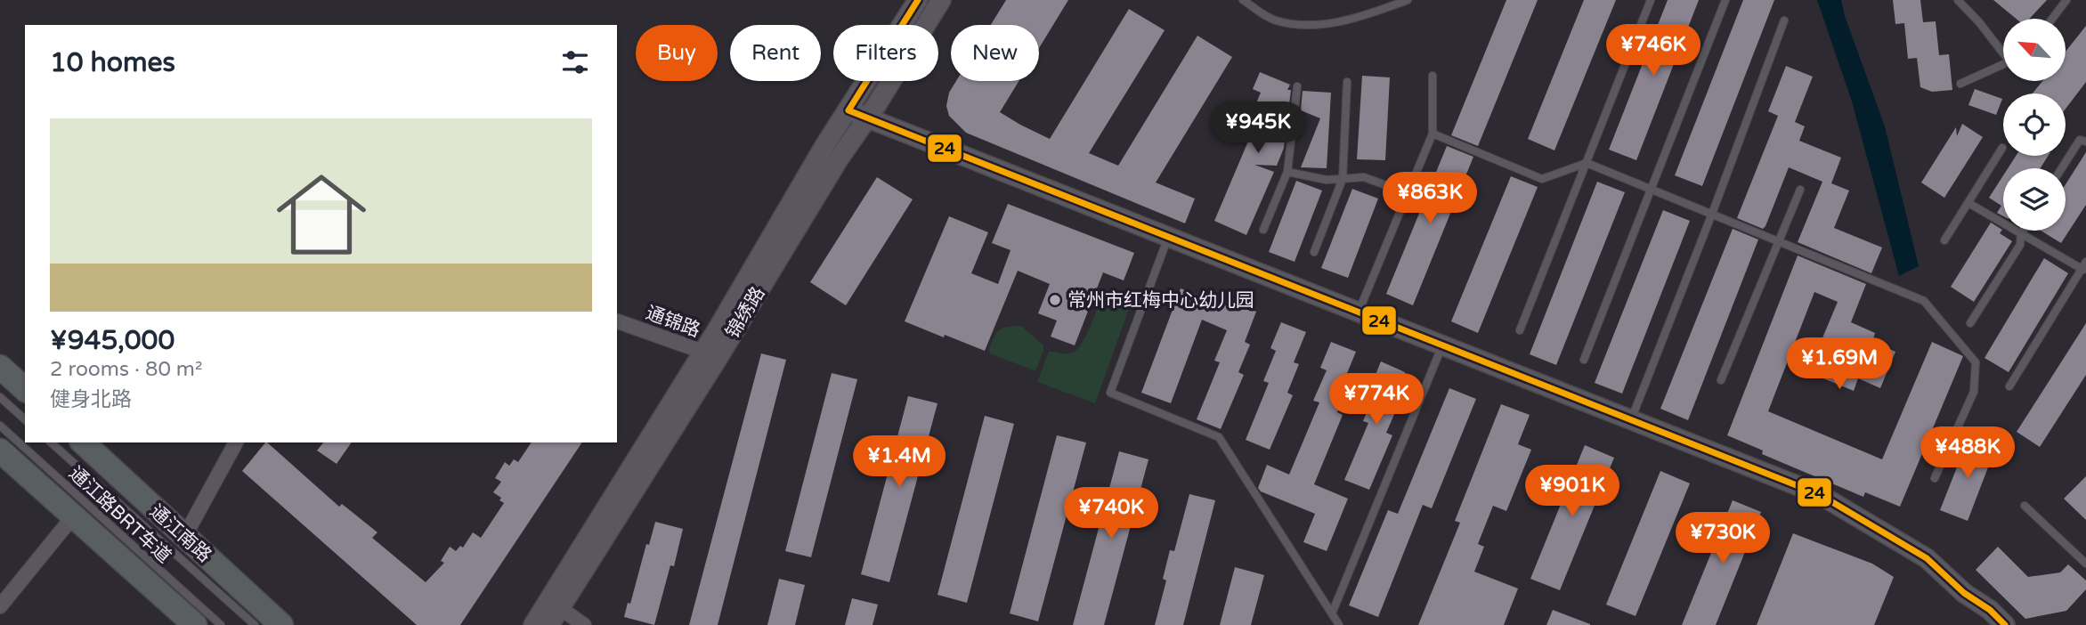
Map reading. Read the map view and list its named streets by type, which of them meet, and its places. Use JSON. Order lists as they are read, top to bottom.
{
  "streets": {
    "main road": ["通江南路"],
    "street": ["锦绣路", "通锦路"],
    "lane": ["通江路BRT车道"]
  },
  "crossings": [
    ["锦绣路", "通锦路"]
  ],
  "places": ["常州市红梅中心幼儿园"],
  "lines": ["transit line 24"],
  "north": "top left",
  "page": {
    "price": [
      "¥746K",
      "¥945K",
      "¥863K",
      "¥1.69M",
      "¥774K",
      "¥488K",
      "¥1.4M",
      "¥901K",
      "¥740K",
      "¥730K"
    ],
    "chip": [
      "Buy",
      "Rent",
      "Filters",
      "New"
    ],
    "heading": "10 homes",
    "list": [
      {
        "name": "¥945,000",
        "note": "2 rooms · 80 m² · 健身北路"
      }
    ]
  }
}
